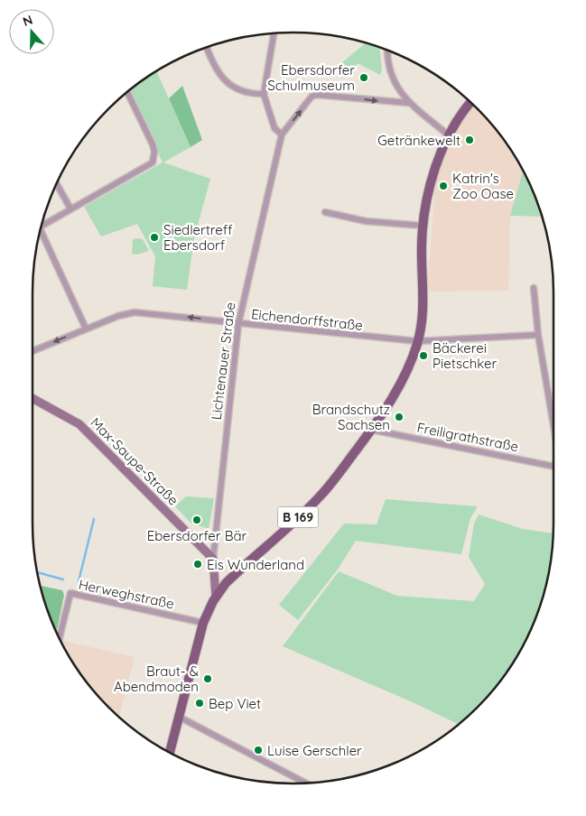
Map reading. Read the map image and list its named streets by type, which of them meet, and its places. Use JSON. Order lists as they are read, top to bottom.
{
  "streets": {
    "main road": ["B 169"],
    "street": [
      "Eichendorffstraße",
      "Lichtenauer Straße",
      "Freiligrathstraße",
      "Max-Saupe-Straße",
      "Herweghstraße"
    ]
  },
  "crossings": [
    ["Eichendorffstraße", "Lichtenauer Straße"],
    ["Eichendorffstraße", "B 169"],
    ["Lichtenauer Straße", "Max-Saupe-Straße"],
    ["Lichtenauer Straße", "B 169"],
    ["Freiligrathstraße", "B 169"]
  ],
  "one_way": ["Eichendorffstraße"],
  "places": [
    "Ebersdorfer Schulmuseum",
    "Getränkewelt",
    "Katrin's Zoo Oase",
    "Siedlertreff Ebersdorf",
    "Bäckerei Pietschker",
    "Brandschutz Sachsen",
    "Ebersdorfer Bär",
    "Eis Wunderland",
    "Braut- & Abendmoden",
    "Bep Viet",
    "Luise Gerschler"
  ],
  "north": "top"
}
